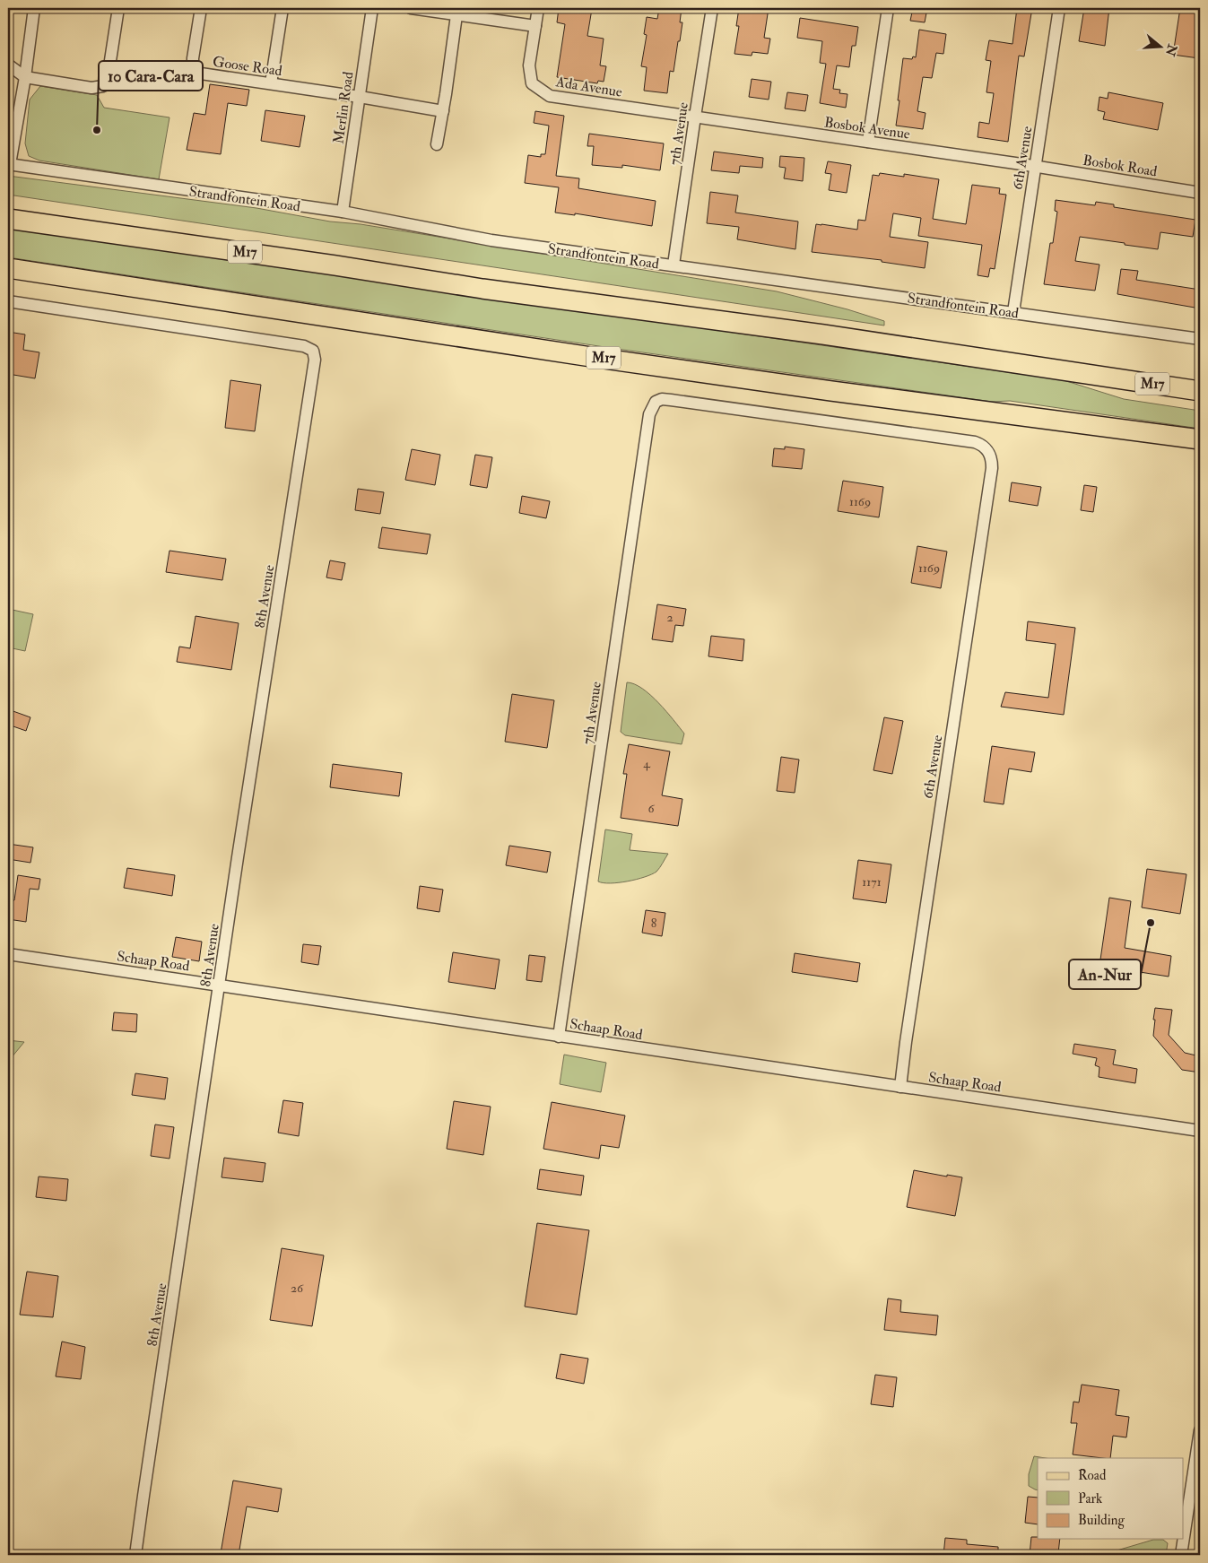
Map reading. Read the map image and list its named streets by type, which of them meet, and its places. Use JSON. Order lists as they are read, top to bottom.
{
  "streets": {
    "main road": ["M17"],
    "street": [
      "Goose Road",
      "Ada Avenue",
      "Merlin Road",
      "Bosbok Avenue",
      "7th Avenue",
      "6th Avenue",
      "Bosbok Road",
      "Strandfontein Road",
      "8th Avenue",
      "Schaap Road"
    ]
  },
  "crossings": [
    ["Goose Road", "Merlin Road"],
    ["Ada Avenue", "Bosbok Avenue"],
    ["Ada Avenue", "7th Avenue"],
    ["Merlin Road", "Strandfontein Road"],
    ["Bosbok Avenue", "7th Avenue"],
    ["Bosbok Avenue", "6th Avenue"],
    ["Bosbok Avenue", "Bosbok Road"],
    ["7th Avenue", "6th Avenue"],
    ["7th Avenue", "Strandfontein Road"],
    ["7th Avenue", "Schaap Road"],
    ["6th Avenue", "Bosbok Road"],
    ["6th Avenue", "Strandfontein Road"],
    ["6th Avenue", "Schaap Road"],
    ["8th Avenue", "Schaap Road"]
  ],
  "places": ["10 Cara-Cara", "An-Nur"],
  "house_numbers": [
    "1169",
    "1169",
    "2",
    "4",
    "6",
    "1171",
    "8",
    "26"
  ],
  "legend": ["Road", "Park", "Building"],
  "north": "right"
}
